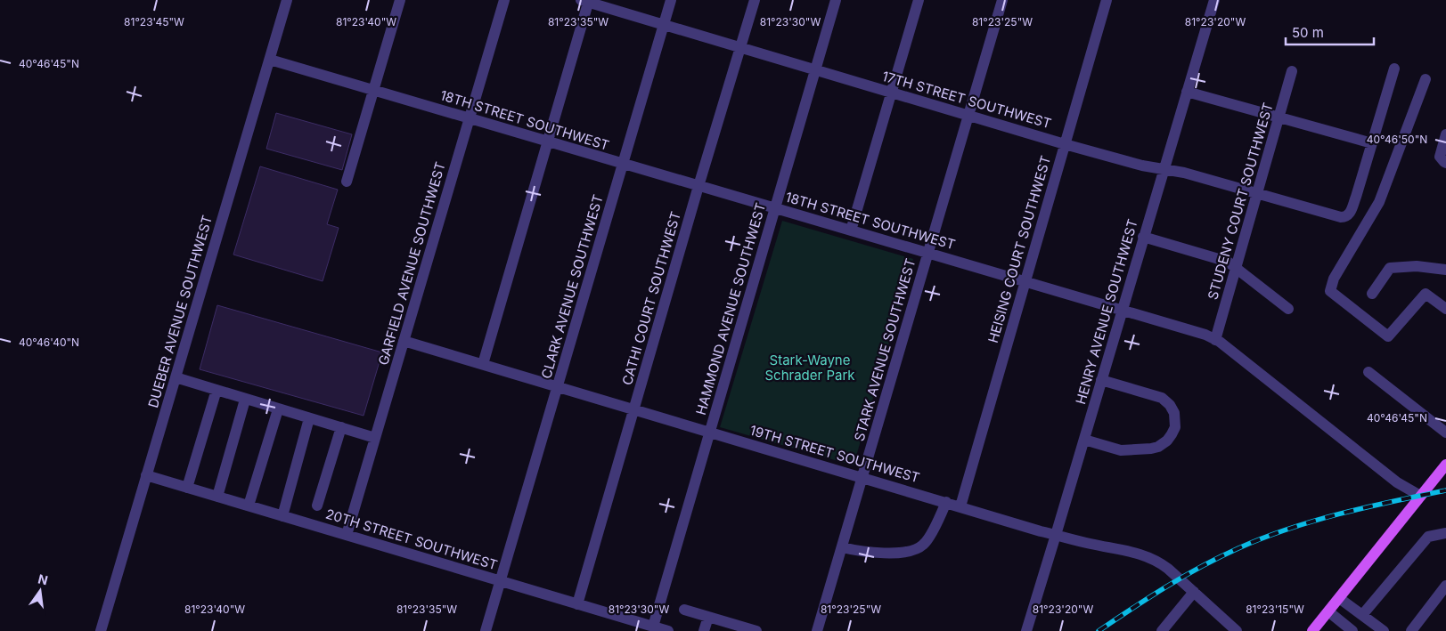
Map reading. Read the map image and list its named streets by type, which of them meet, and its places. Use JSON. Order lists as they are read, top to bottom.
{
  "streets": {
    "street": [
      "17TH STREET SOUTHWEST",
      "18TH STREET SOUTHWEST",
      "STUDENY COURT SOUTHWEST",
      "HEISING COURT SOUTHWEST",
      "GARFIELD AVENUE SOUTHWEST",
      "CLARK AVENUE SOUTHWEST",
      "CATHI COURT SOUTHWEST",
      "HAMMOND AVENUE SOUTHWEST",
      "DUEBER AVENUE SOUTHWEST",
      "HENRY AVENUE SOUTHWEST",
      "STARK AVENUE SOUTHWEST",
      "19TH STREET SOUTHWEST",
      "20TH STREET SOUTHWEST"
    ]
  },
  "crossings": [
    ["17TH STREET SOUTHWEST", "STUDENY COURT SOUTHWEST"],
    ["17TH STREET SOUTHWEST", "HEISING COURT SOUTHWEST"],
    ["17TH STREET SOUTHWEST", "CLARK AVENUE SOUTHWEST"],
    ["17TH STREET SOUTHWEST", "CATHI COURT SOUTHWEST"],
    ["17TH STREET SOUTHWEST", "HAMMOND AVENUE SOUTHWEST"],
    ["17TH STREET SOUTHWEST", "HENRY AVENUE SOUTHWEST"],
    ["17TH STREET SOUTHWEST", "STARK AVENUE SOUTHWEST"],
    ["18TH STREET SOUTHWEST", "STUDENY COURT SOUTHWEST"],
    ["18TH STREET SOUTHWEST", "HEISING COURT SOUTHWEST"],
    ["18TH STREET SOUTHWEST", "GARFIELD AVENUE SOUTHWEST"],
    ["18TH STREET SOUTHWEST", "CLARK AVENUE SOUTHWEST"],
    ["18TH STREET SOUTHWEST", "CATHI COURT SOUTHWEST"],
    ["18TH STREET SOUTHWEST", "HAMMOND AVENUE SOUTHWEST"],
    ["18TH STREET SOUTHWEST", "DUEBER AVENUE SOUTHWEST"],
    ["18TH STREET SOUTHWEST", "HENRY AVENUE SOUTHWEST"],
    ["18TH STREET SOUTHWEST", "STARK AVENUE SOUTHWEST"],
    ["HEISING COURT SOUTHWEST", "19TH STREET SOUTHWEST"],
    ["GARFIELD AVENUE SOUTHWEST", "19TH STREET SOUTHWEST"],
    ["GARFIELD AVENUE SOUTHWEST", "20TH STREET SOUTHWEST"],
    ["CLARK AVENUE SOUTHWEST", "19TH STREET SOUTHWEST"],
    ["CLARK AVENUE SOUTHWEST", "20TH STREET SOUTHWEST"],
    ["CATHI COURT SOUTHWEST", "19TH STREET SOUTHWEST"],
    ["CATHI COURT SOUTHWEST", "20TH STREET SOUTHWEST"],
    ["HAMMOND AVENUE SOUTHWEST", "19TH STREET SOUTHWEST"],
    ["HAMMOND AVENUE SOUTHWEST", "20TH STREET SOUTHWEST"],
    ["DUEBER AVENUE SOUTHWEST", "20TH STREET SOUTHWEST"],
    ["HENRY AVENUE SOUTHWEST", "19TH STREET SOUTHWEST"],
    ["STARK AVENUE SOUTHWEST", "19TH STREET SOUTHWEST"]
  ],
  "parks": ["Stark-Wayne Schrader Park"],
  "scale_bar": "50 m",
  "north": "top",
  "coordinates": [
    "81°23'45\"W",
    "81°23'40\"W",
    "81°23'35\"W",
    "81°23'30\"W",
    "81°23'25\"W",
    "81°23'20\"W",
    "40°46'45\"N",
    "40°46'50\"N",
    "40°46'40\"N",
    "81°23'15\"W"
  ]
}
